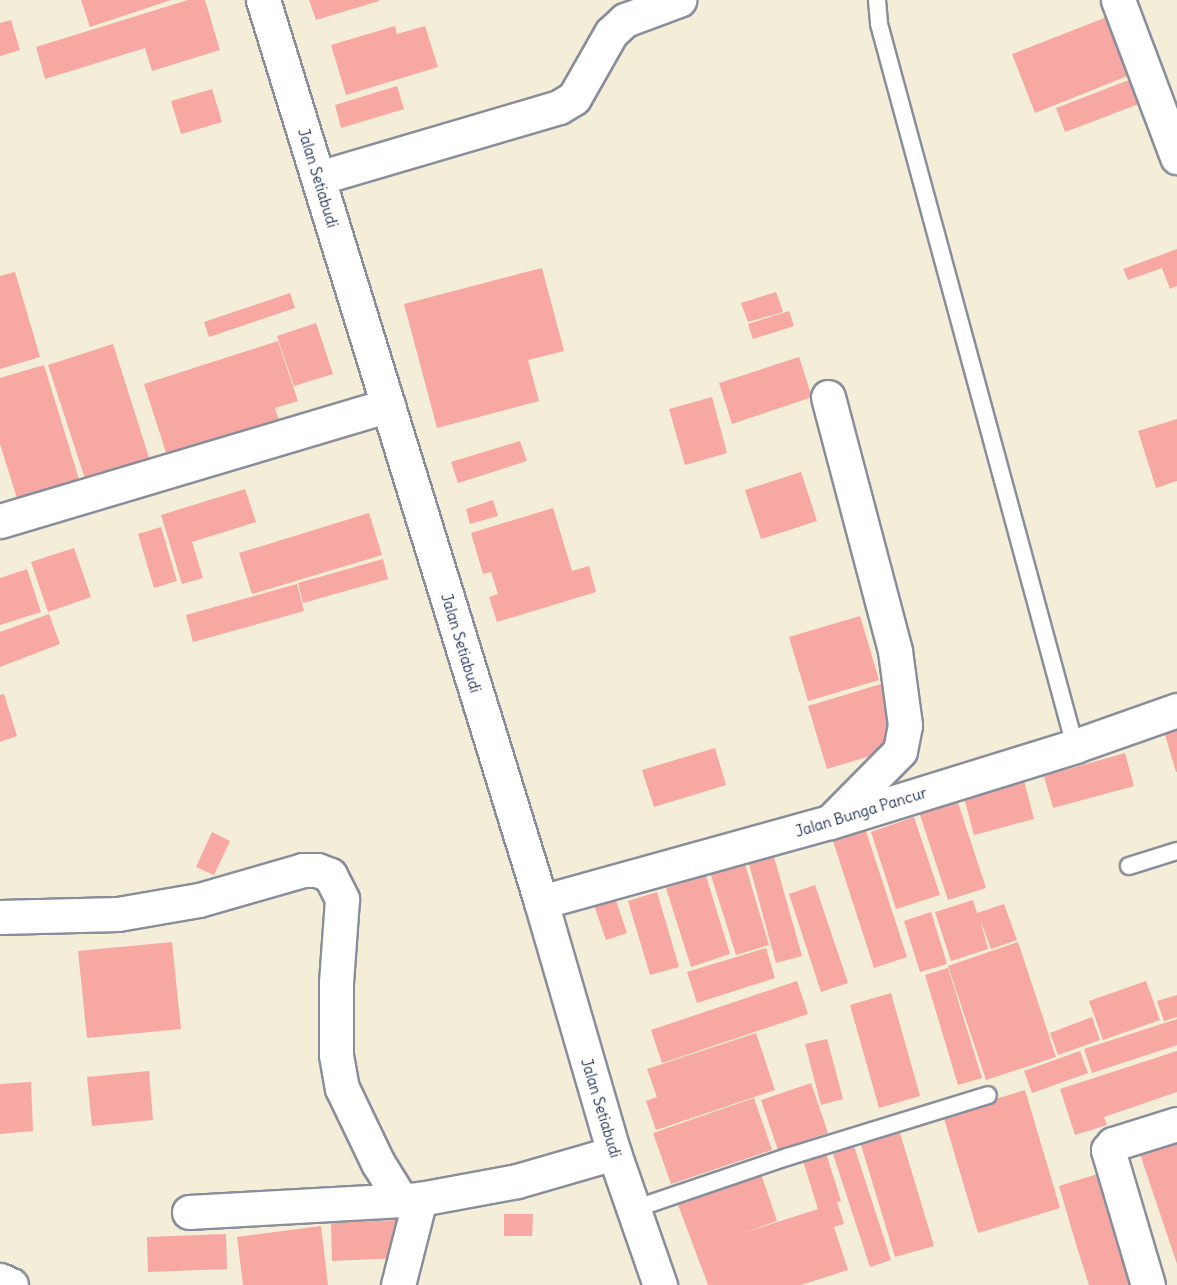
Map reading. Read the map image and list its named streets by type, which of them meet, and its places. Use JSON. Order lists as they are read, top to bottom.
{
  "streets": {
    "street": ["Jalan Setiabudi", "Jalan Bunga Pancur"]
  },
  "crossings": [
    ["Jalan Setiabudi", "Jalan Bunga Pancur"]
  ]
}
